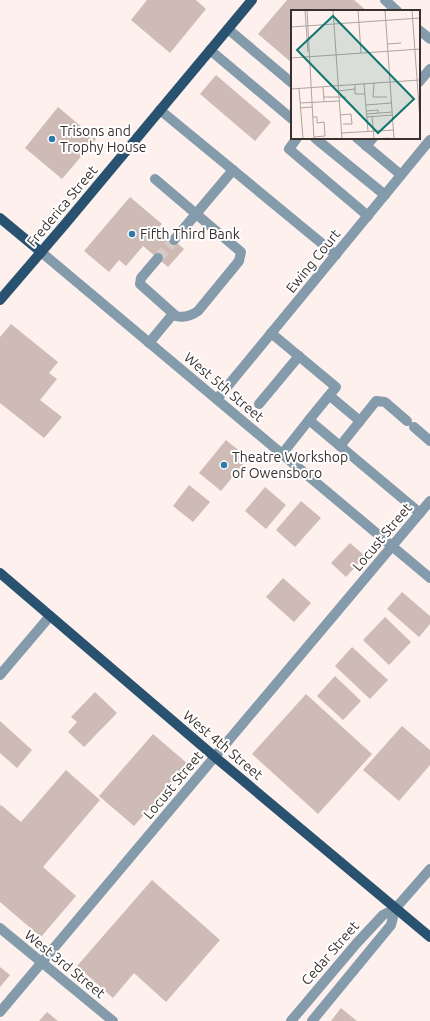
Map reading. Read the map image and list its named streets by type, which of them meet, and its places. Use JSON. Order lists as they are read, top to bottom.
{
  "streets": {
    "main road": ["Frederica Street", "West 5th Street", "West 4th Street"],
    "street": [
      "Ewing Court",
      "Locust Street",
      "Cedar Street",
      "West 3rd Street"
    ]
  },
  "crossings": [
    ["Frederica Street", "West 5th Street"],
    ["Ewing Court", "West 5th Street"],
    ["West 5th Street", "Locust Street"],
    ["Locust Street", "West 4th Street"],
    ["Locust Street", "West 3rd Street"],
    ["West 4th Street", "Cedar Street"]
  ],
  "places": ["Trisons and Trophy House", "Fifth Third Bank", "Theatre Workshop of Owensboro"]
}
